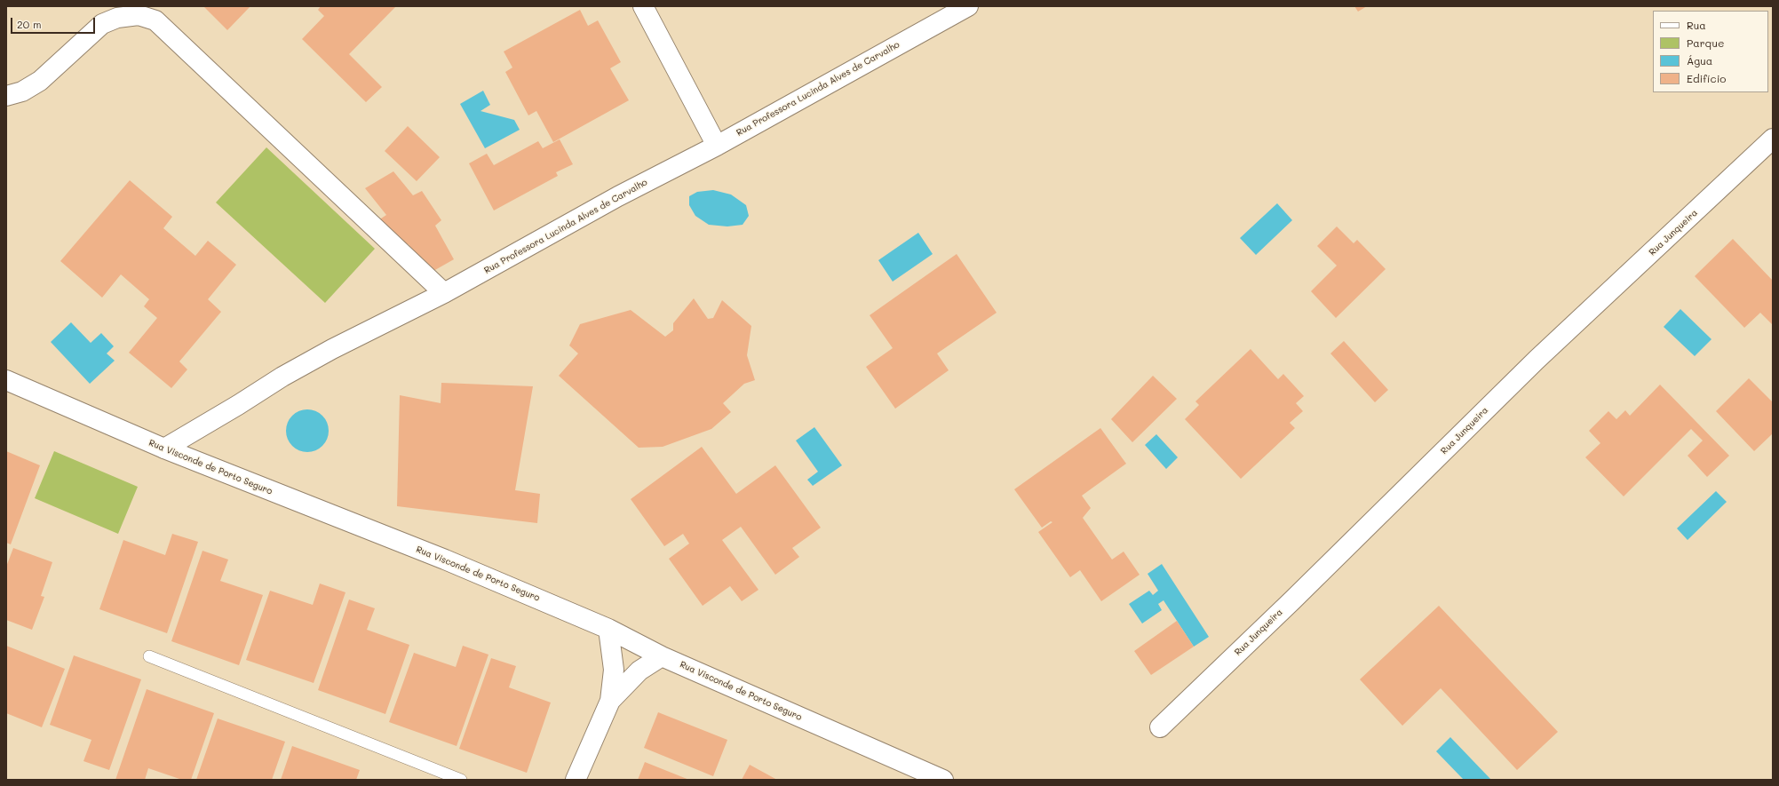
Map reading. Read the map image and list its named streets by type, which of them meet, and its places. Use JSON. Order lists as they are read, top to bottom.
{
  "streets": {
    "street": ["Rua Professora Lucinda Alves de Carvalho", "Rua Junqueira", "Rua Visconde de Porto Seguro"]
  },
  "crossings": [
    ["Rua Professora Lucinda Alves de Carvalho", "Rua Visconde de Porto Seguro"]
  ],
  "legend": [
    "Rua",
    "Parque",
    "Água",
    "Edifício"
  ],
  "scale_bar": "20 m"
}
